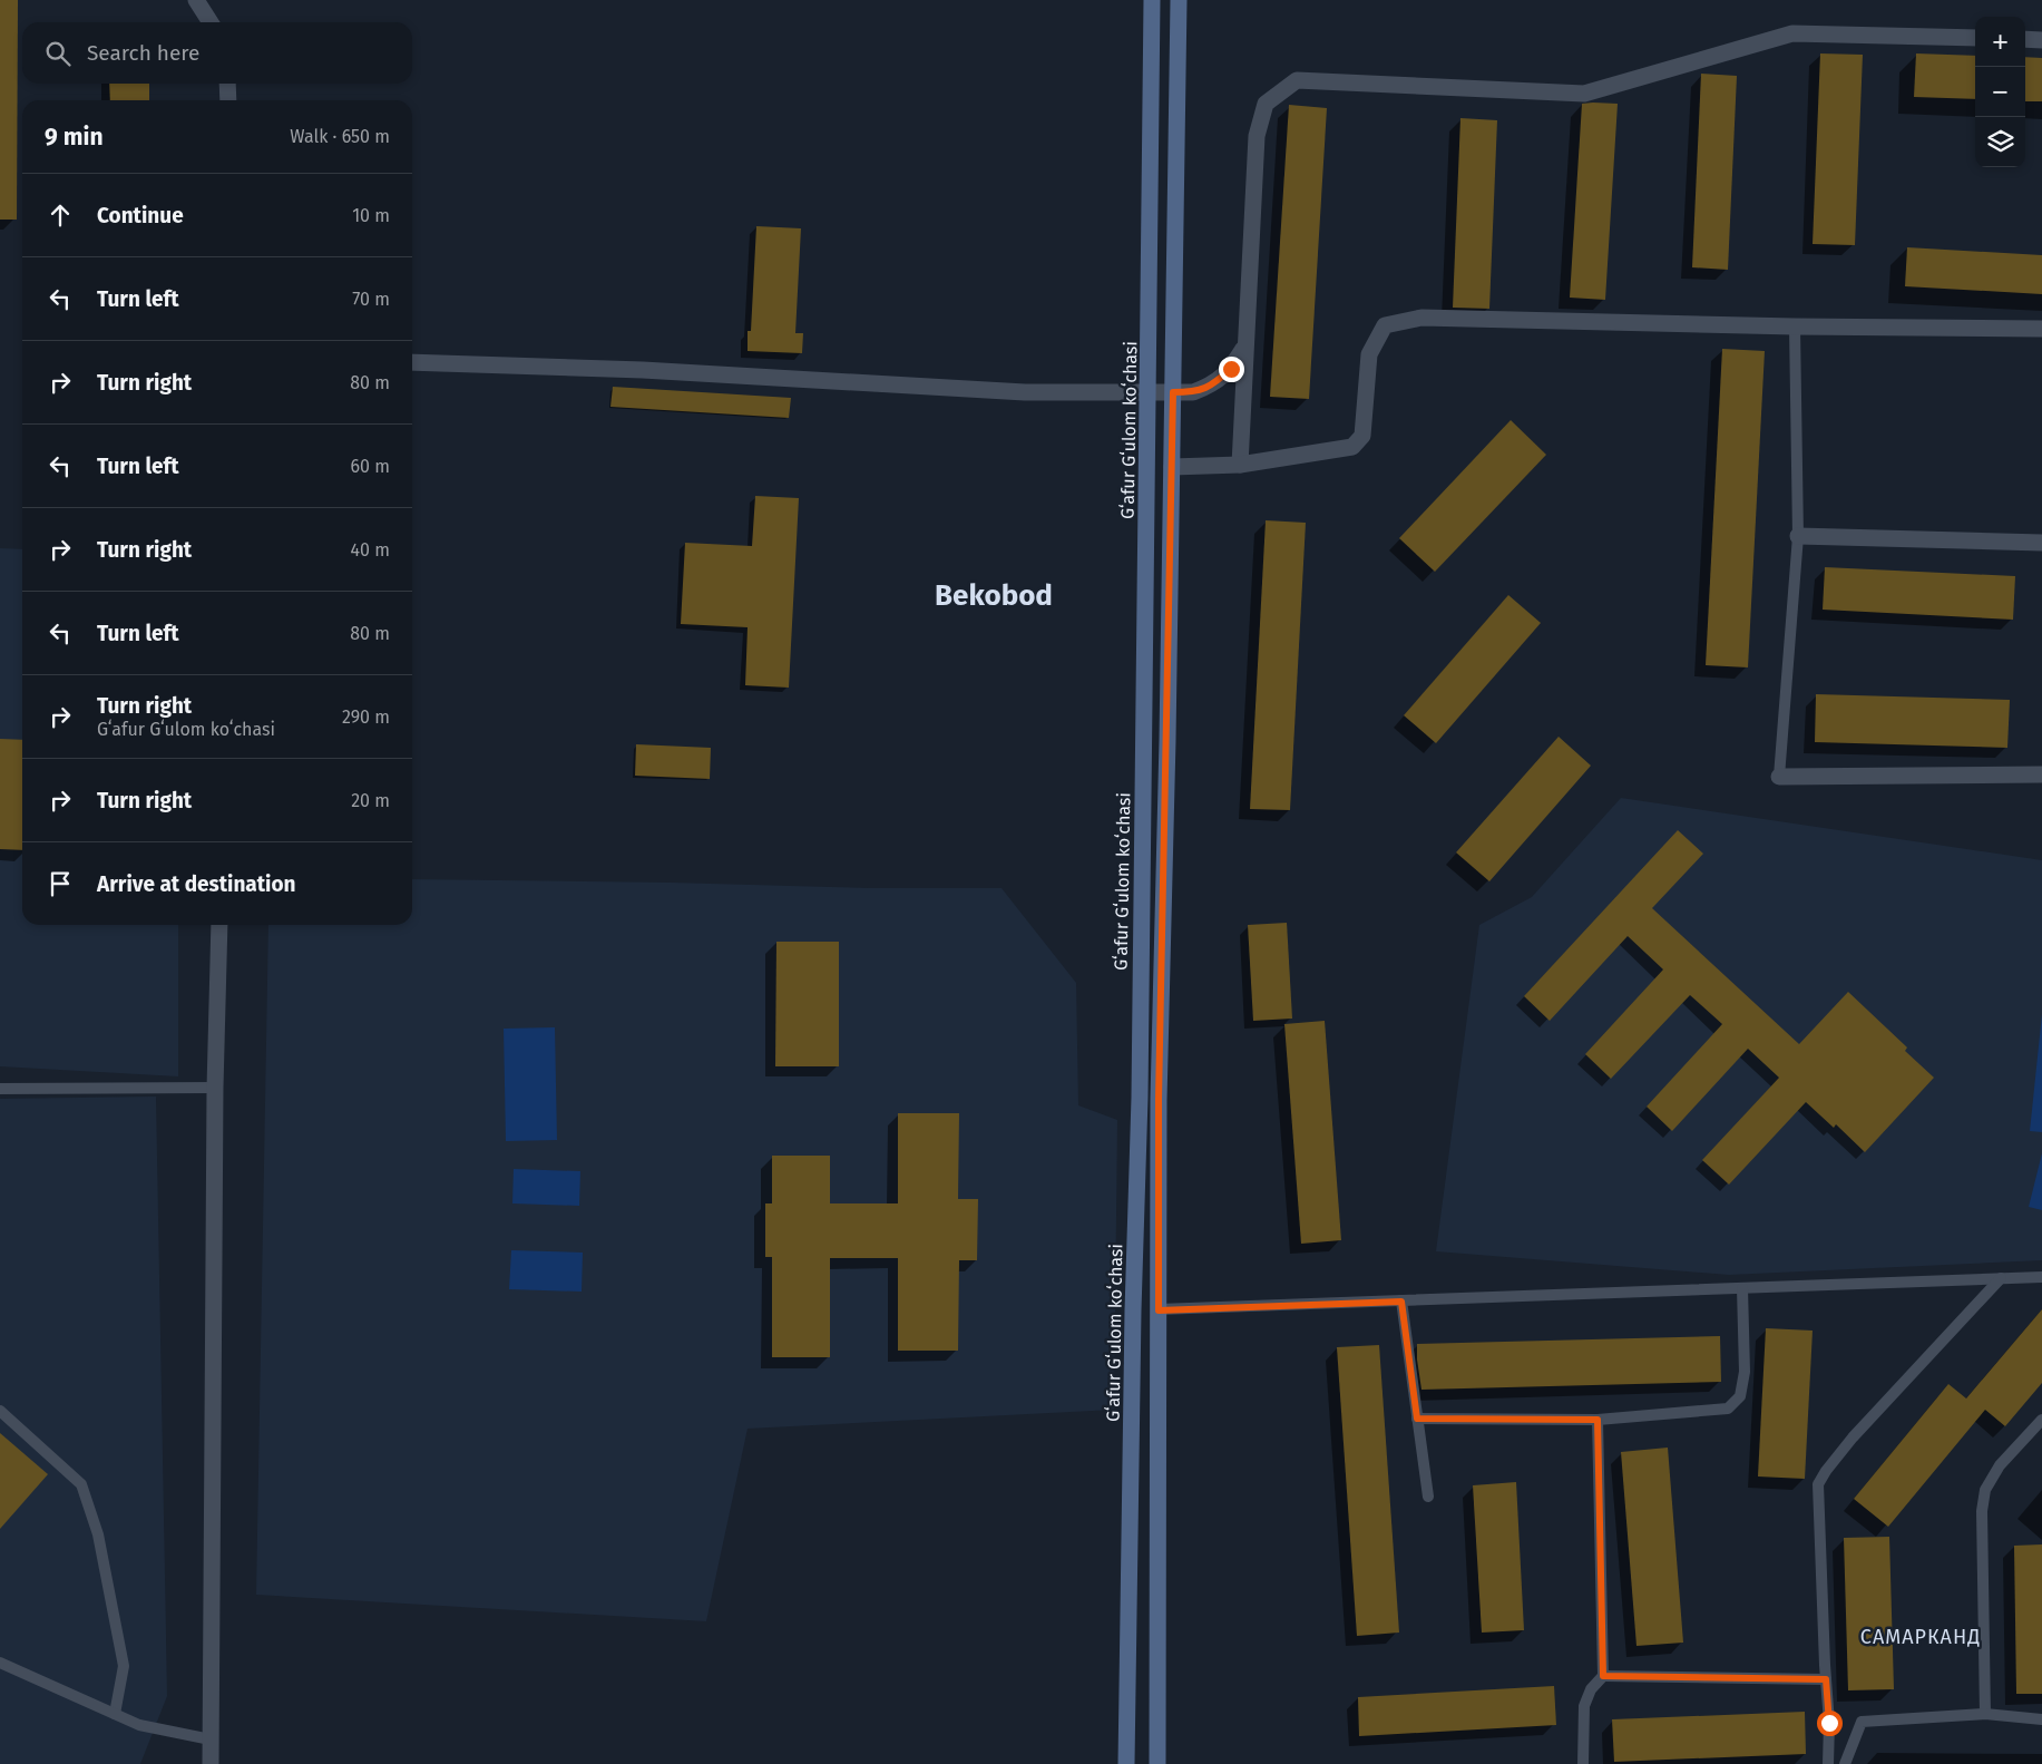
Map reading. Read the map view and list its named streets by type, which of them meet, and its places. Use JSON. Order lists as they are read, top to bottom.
{
  "streets": {
    "main road": ["Gʻafur Gʻulom koʻchasi"]
  },
  "districts": ["Bekobod", "САМАРКАНД"],
  "page": {
    "map_buttons": ["+", "−"],
    "search": "Search here",
    "heading": ["9 min", "Walk · 650 m"],
    "list": [
      ["Continue", "10 m"],
      ["Turn left", "70 m"],
      ["Turn right", "80 m"],
      ["Turn left", "60 m"],
      ["Turn right", "40 m"],
      ["Turn left", "80 m"],
      ["Turn right", "Gʻafur Gʻulom koʻchasi", "290 m"],
      ["Turn right", "20 m"],
      "Arrive at destination"
    ]
  }
}
